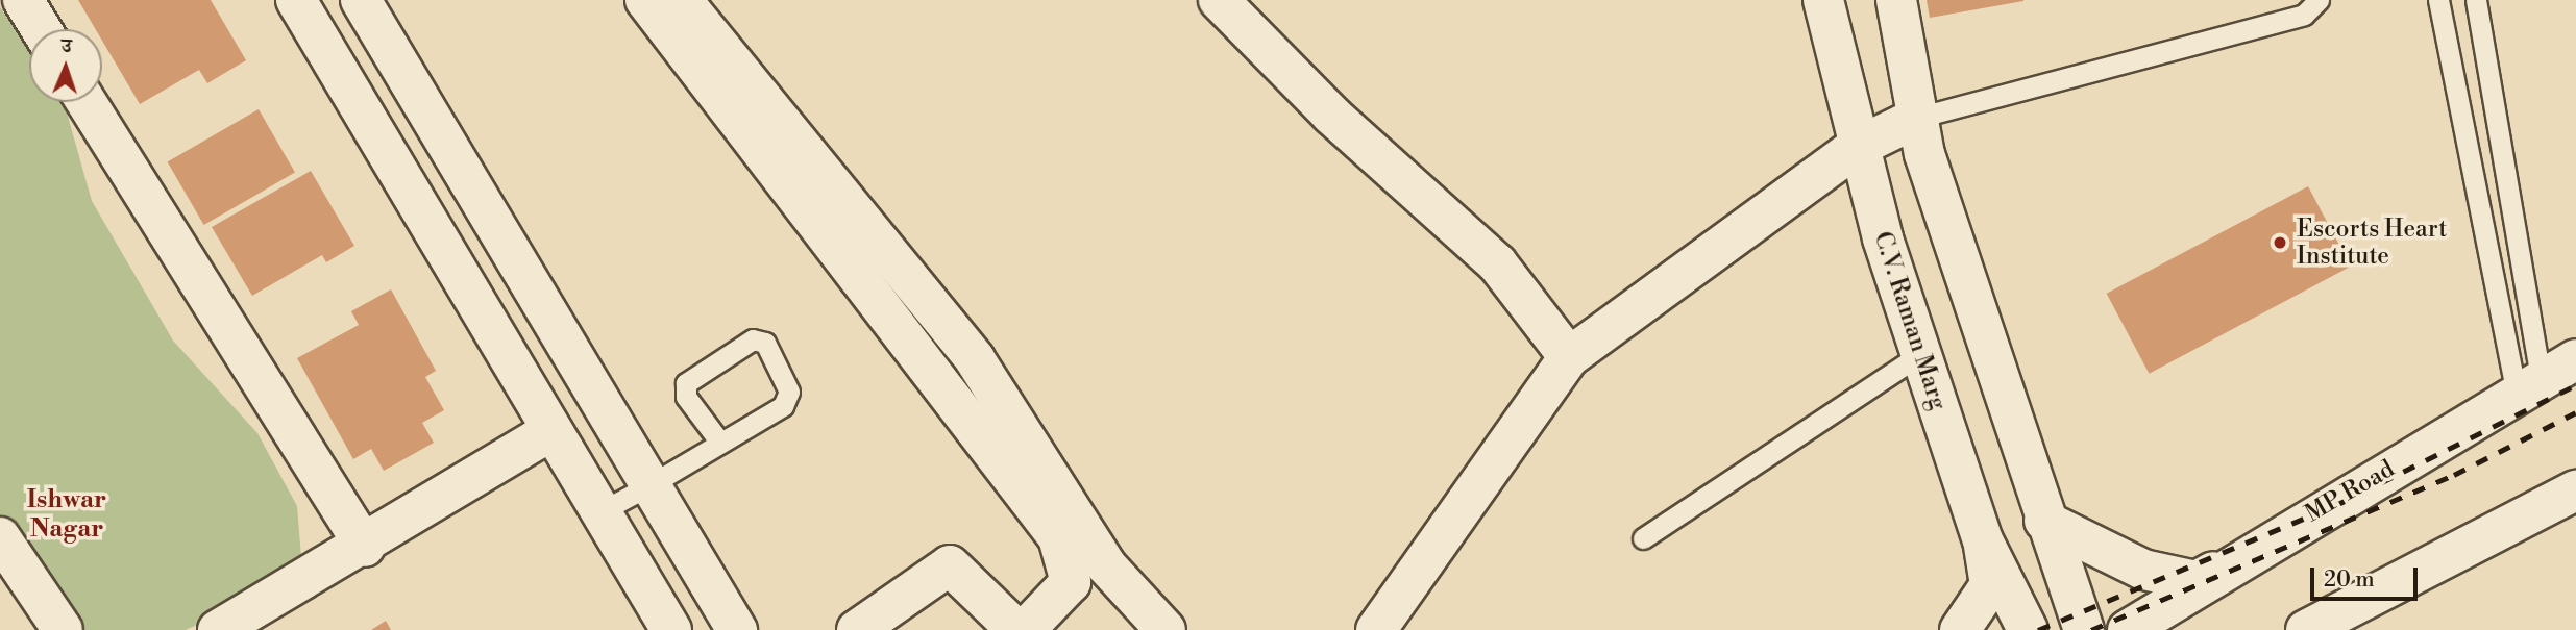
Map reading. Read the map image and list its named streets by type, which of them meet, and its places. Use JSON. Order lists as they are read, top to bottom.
{
  "streets": {
    "street": ["C.V. Raman Marg", "MP Road"]
  },
  "districts": ["Ishwar Nagar"],
  "places": ["Escorts Heart Institute"],
  "scale_bar": "20 m",
  "north": "top"
}
